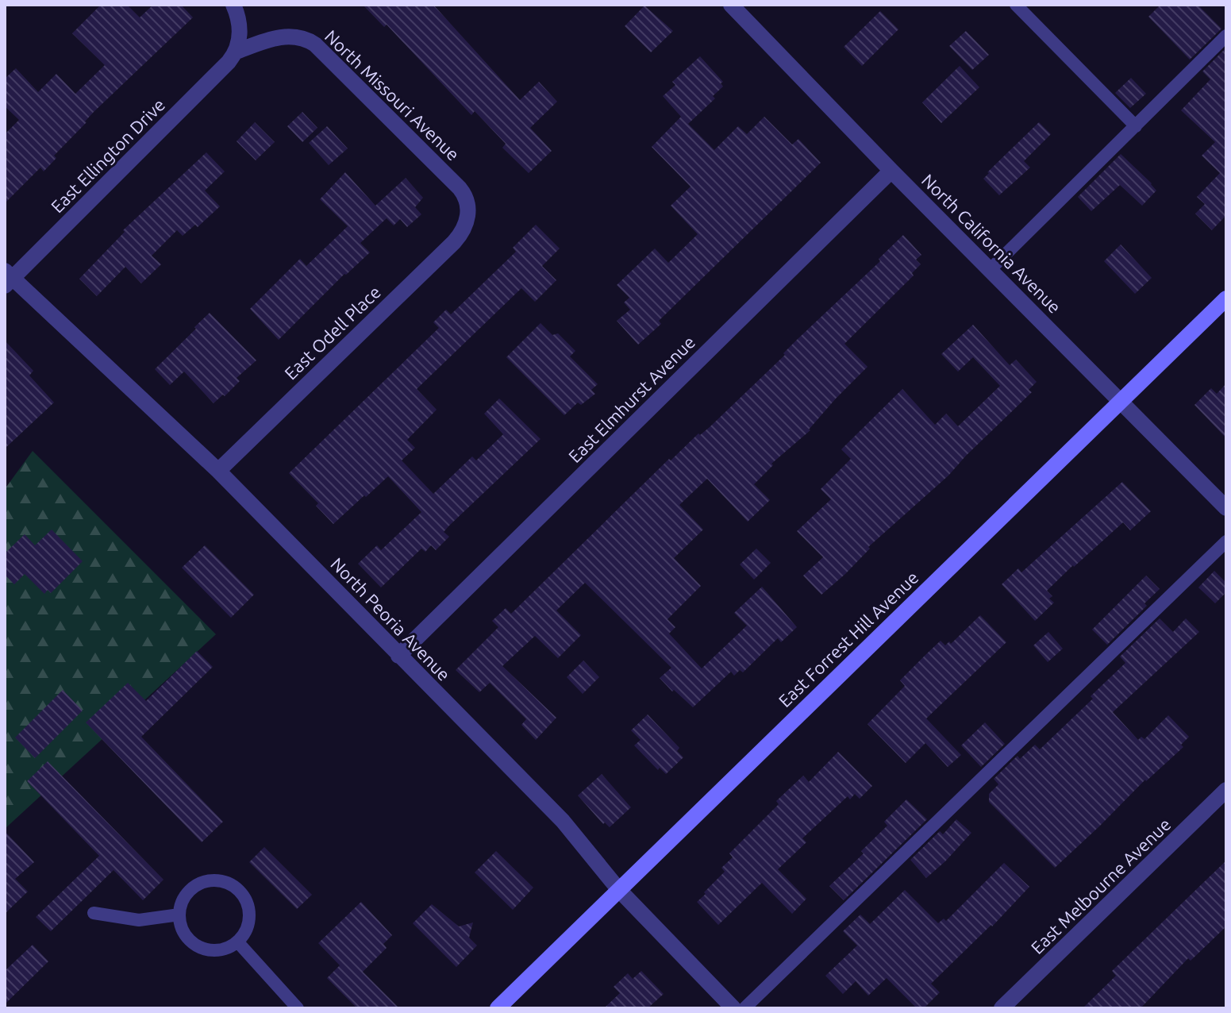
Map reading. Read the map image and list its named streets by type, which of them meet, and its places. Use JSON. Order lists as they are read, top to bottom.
{
  "streets": {
    "main road": ["East Forrest Hill Avenue"],
    "street": [
      "North Missouri Avenue",
      "East Ellington Drive",
      "North California Avenue",
      "East Odell Place",
      "East Elmhurst Avenue",
      "North Peoria Avenue",
      "East Melbourne Avenue"
    ]
  },
  "crossings": [
    ["North Missouri Avenue", "East Ellington Drive"],
    ["North Missouri Avenue", "East Odell Place"],
    ["East Ellington Drive", "North Peoria Avenue"],
    ["North California Avenue", "East Elmhurst Avenue"],
    ["North California Avenue", "East Forrest Hill Avenue"],
    ["East Odell Place", "North Peoria Avenue"],
    ["East Elmhurst Avenue", "North Peoria Avenue"],
    ["North Peoria Avenue", "East Forrest Hill Avenue"]
  ]
}
